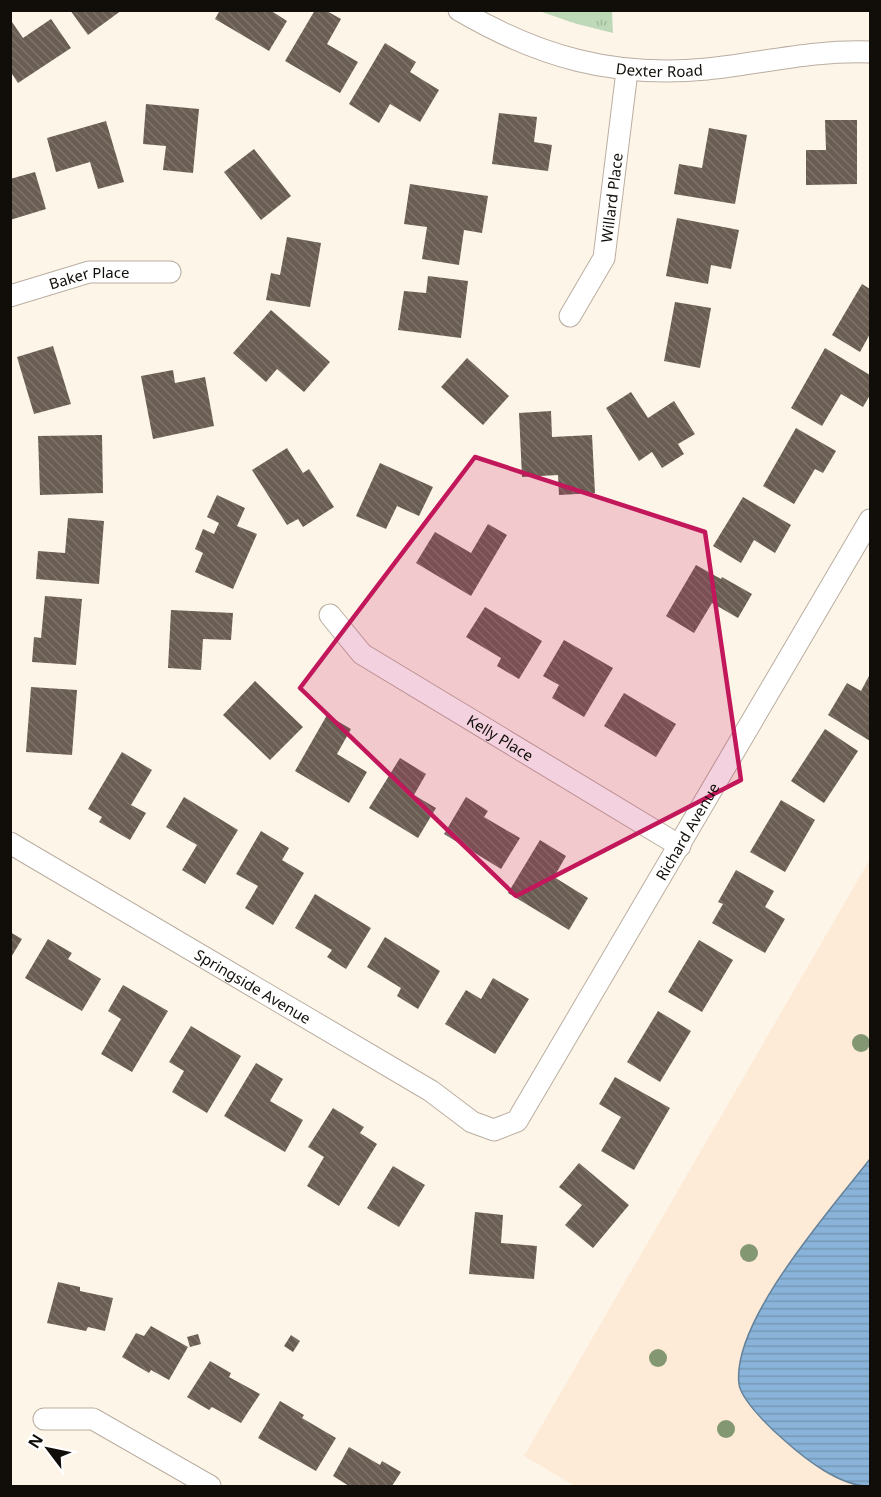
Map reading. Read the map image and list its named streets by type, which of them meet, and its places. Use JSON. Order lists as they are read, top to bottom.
{
  "streets": {
    "street": [
      "Dexter Road",
      "Willard Place",
      "Baker Place",
      "Kelly Place",
      "Richard Avenue",
      "Springside Avenue"
    ]
  },
  "crossings": [
    ["Dexter Road", "Willard Place"],
    ["Kelly Place", "Richard Avenue"],
    ["Richard Avenue", "Springside Avenue"]
  ],
  "north": "top left"
}
